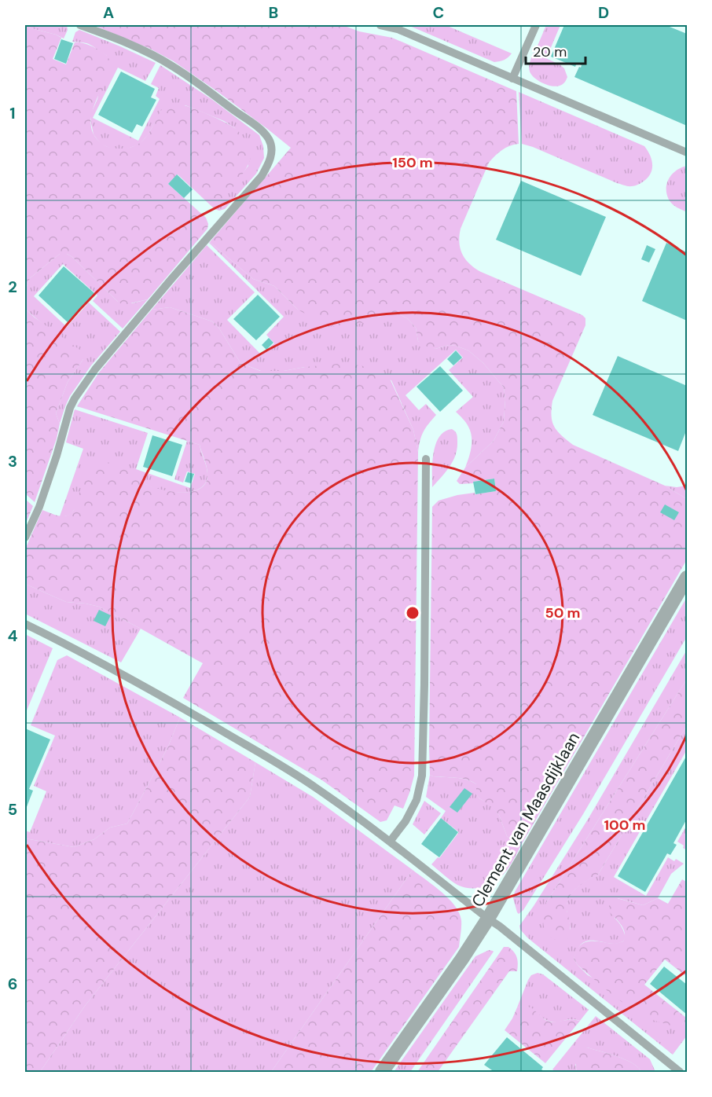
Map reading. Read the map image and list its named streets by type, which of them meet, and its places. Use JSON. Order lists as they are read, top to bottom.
{
  "streets": {
    "street": ["Clement van Maasdijklaan"]
  },
  "scale_bar": "20 m",
  "grid": {
    "columns": [
      "A",
      "B",
      "C",
      "D"
    ],
    "rows": [
      "1",
      "2",
      "3",
      "4",
      "5",
      "6"
    ]
  },
  "rings": ["150 m", "50 m", "100 m"]
}
